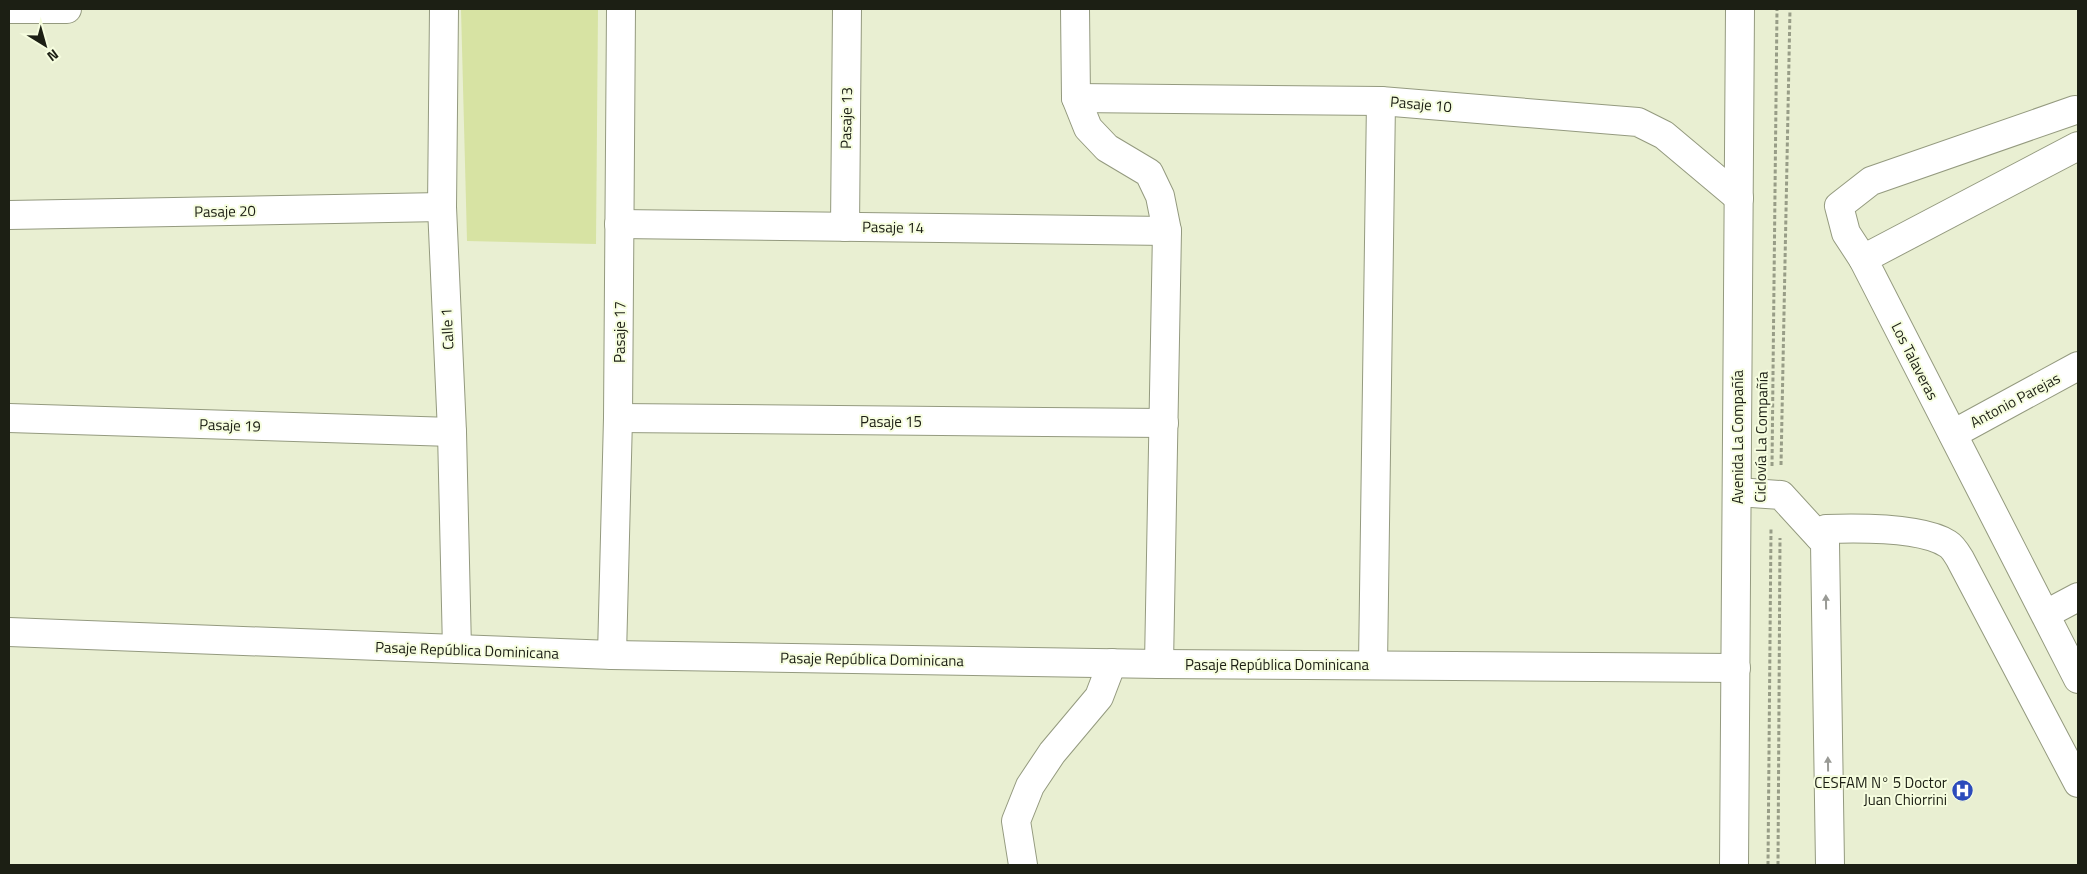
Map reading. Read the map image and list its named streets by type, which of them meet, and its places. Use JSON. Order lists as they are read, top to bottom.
{
  "streets": {
    "street": [
      "Pasaje 10",
      "Pasaje 13",
      "Pasaje 20",
      "Pasaje 14",
      "Calle 1",
      "Pasaje 17",
      "Los Talaveras",
      "Antonio Parejas",
      "Pasaje 15",
      "Pasaje 19",
      "Avenida La Compañía",
      "Pasaje República Dominicana"
    ],
    "path": ["Ciclovía La Compañía"]
  },
  "crossings": [
    ["Pasaje 10", "Avenida La Compañía"],
    ["Pasaje 13", "Pasaje 14"],
    ["Pasaje 20", "Calle 1"],
    ["Pasaje 14", "Pasaje 17"],
    ["Calle 1", "Pasaje 19"],
    ["Calle 1", "Pasaje República Dominicana"],
    ["Pasaje 17", "Pasaje 15"],
    ["Pasaje 17", "Pasaje República Dominicana"],
    ["Los Talaveras", "Antonio Parejas"],
    ["Avenida La Compañía", "Pasaje República Dominicana"]
  ],
  "places": {
    "hospital": ["CESFAM N° 5 Doctor Juan Chiorrini"]
  },
  "north": "bottom right"
}
